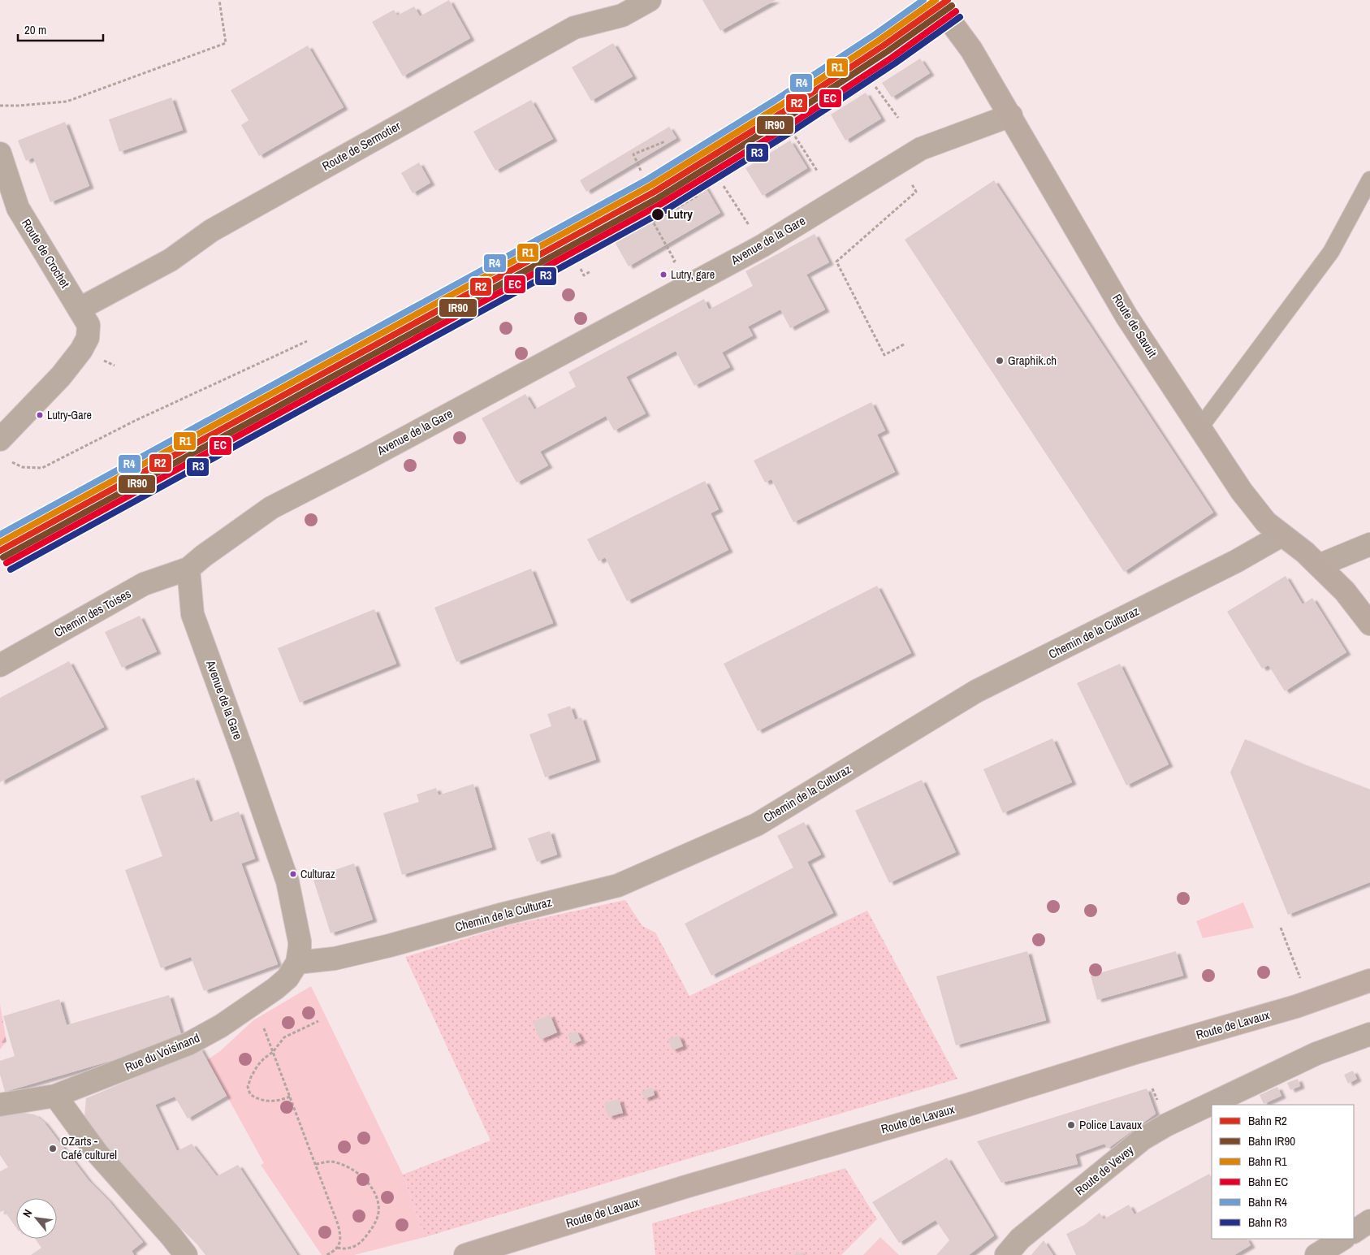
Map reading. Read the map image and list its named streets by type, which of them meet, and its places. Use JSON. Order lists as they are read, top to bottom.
{
  "streets": {
    "main road": ["Route de Lavaux"],
    "street": [
      "Route de Sermotier",
      "Avenue de la Gare",
      "Route de Crochet",
      "Route de Savuit",
      "Chemin des Toises",
      "Chemin de la Culturaz",
      "Rue du Voisinand",
      "Route de Vevey"
    ]
  },
  "crossings": [
    ["Route de Sermotier", "Route de Crochet"],
    ["Avenue de la Gare", "Route de Savuit"],
    ["Avenue de la Gare", "Chemin des Toises"],
    ["Avenue de la Gare", "Chemin de la Culturaz"],
    ["Avenue de la Gare", "Rue du Voisinand"],
    ["Route de Savuit", "Chemin de la Culturaz"],
    ["Chemin de la Culturaz", "Rue du Voisinand"]
  ],
  "places": [
    "Lutry",
    "Lutry, gare",
    "Graphik.ch",
    "Lutry-Gare",
    "Culturaz",
    "Police Lavaux",
    "OZarts - Café culturel"
  ],
  "lines": [
    "rail line R2",
    "rail line R1",
    "rail line R4",
    "rail line IR90",
    "rail line EC",
    "rail line R3"
  ],
  "legend": [
    "Bahn R2",
    "Bahn IR90",
    "Bahn R1",
    "Bahn EC",
    "Bahn R4",
    "Bahn R3"
  ],
  "scale_bar": "20 m",
  "north": "top left"
}
